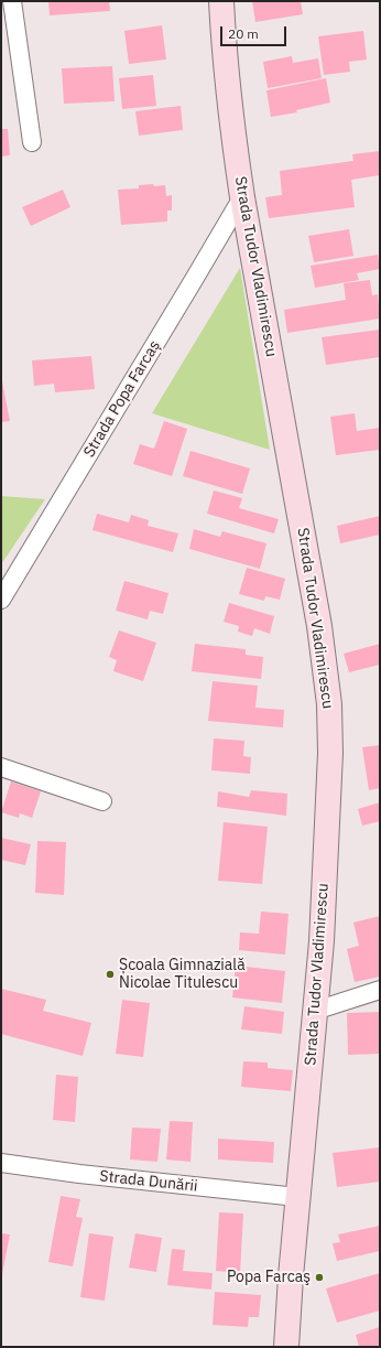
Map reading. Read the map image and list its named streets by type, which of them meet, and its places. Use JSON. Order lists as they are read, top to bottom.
{
  "streets": {
    "street": ["Strada Tudor Vladimirescu", "Strada Popa Farcaș", "Strada Dunării"]
  },
  "crossings": [
    ["Strada Tudor Vladimirescu", "Strada Popa Farcaș"],
    ["Strada Tudor Vladimirescu", "Strada Dunării"]
  ],
  "places": ["Școala Gimnazială Nicolae Titulescu", "Popa Farcaş"],
  "scale_bar": "20 m"
}
